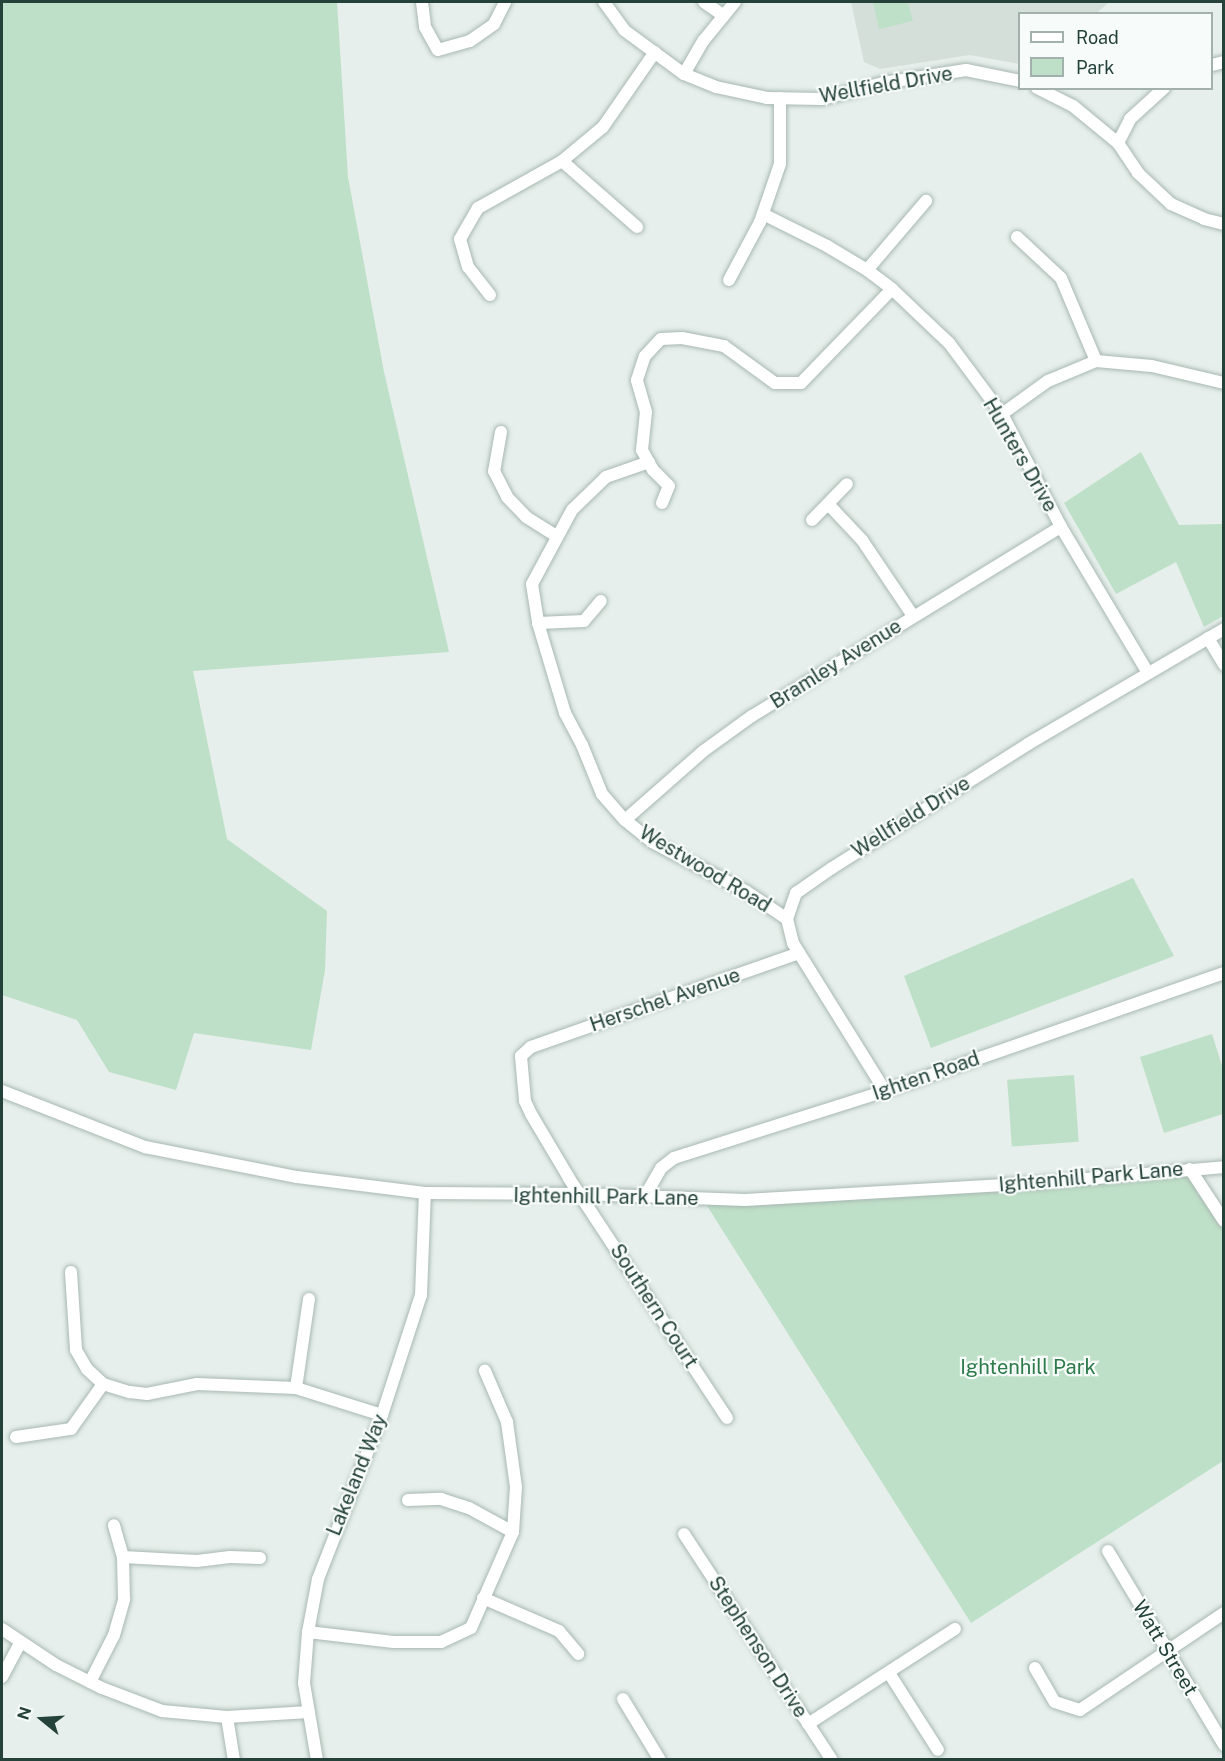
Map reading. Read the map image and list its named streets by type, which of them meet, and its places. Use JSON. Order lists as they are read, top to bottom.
{
  "streets": {
    "street": [
      "Wellfield Drive",
      "Hunters Drive",
      "Bramley Avenue",
      "Westwood Road",
      "Herschel Avenue",
      "Ighten Road",
      "Ightenhill Park Lane",
      "Southern Court",
      "Lakeland Way",
      "Stephenson Drive",
      "Watt Street"
    ]
  },
  "crossings": [
    ["Wellfield Drive", "Hunters Drive"],
    ["Wellfield Drive", "Westwood Road"],
    ["Hunters Drive", "Bramley Avenue"],
    ["Bramley Avenue", "Westwood Road"],
    ["Herschel Avenue", "Southern Court"],
    ["Ighten Road", "Ightenhill Park Lane"],
    ["Ightenhill Park Lane", "Southern Court"],
    ["Ightenhill Park Lane", "Lakeland Way"]
  ],
  "parks": ["Ightenhill Park"],
  "legend": ["Road", "Park"],
  "north": "left"
}
